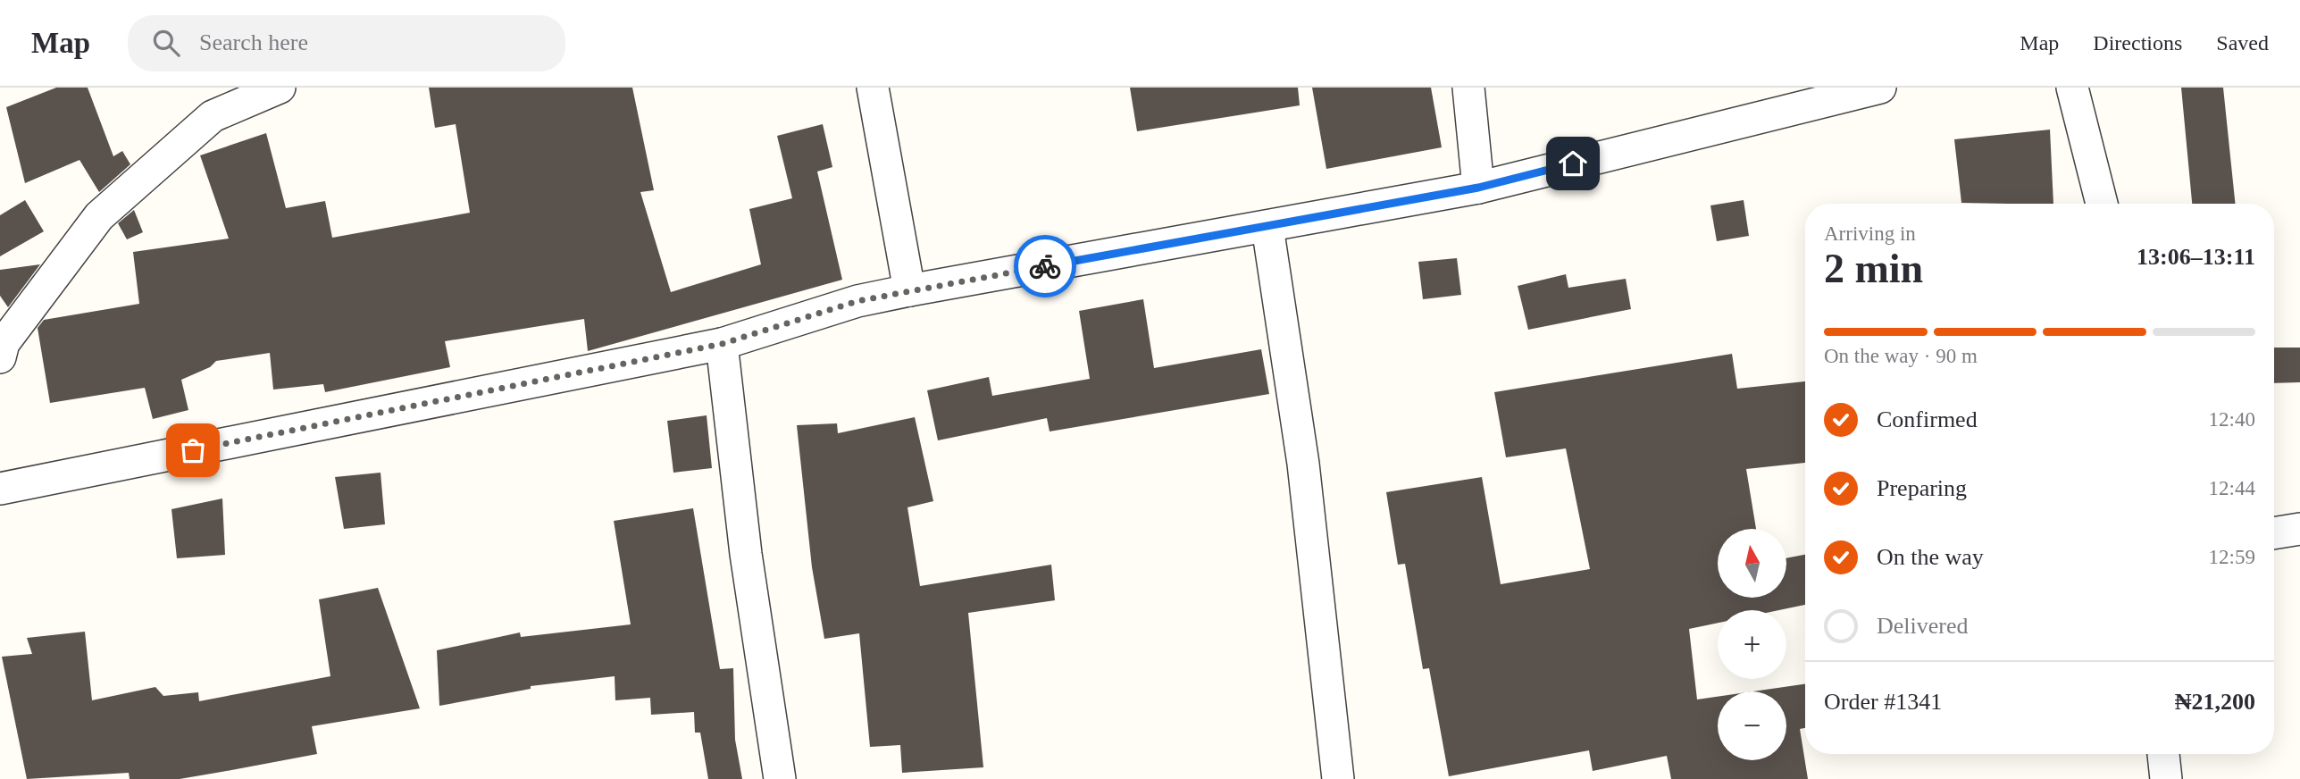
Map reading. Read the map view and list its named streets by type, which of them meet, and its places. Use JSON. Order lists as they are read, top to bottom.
{
  "north": "top",
  "page": {
    "header": "Map",
    "search": "Search here",
    "nav": ["Map", "Directions", "Saved"],
    "heading": ["2 min", "Arriving in", "13:06–13:11"],
    "panel": ["Order #1341", "₦21,200"],
    "bar": "On the way · 90 m",
    "list": [
      ["Confirmed", "12:40"],
      ["Preparing", "12:44"],
      ["On the way", "12:59"],
      "Delivered"
    ],
    "map_buttons": ["+", "−"]
  }
}
